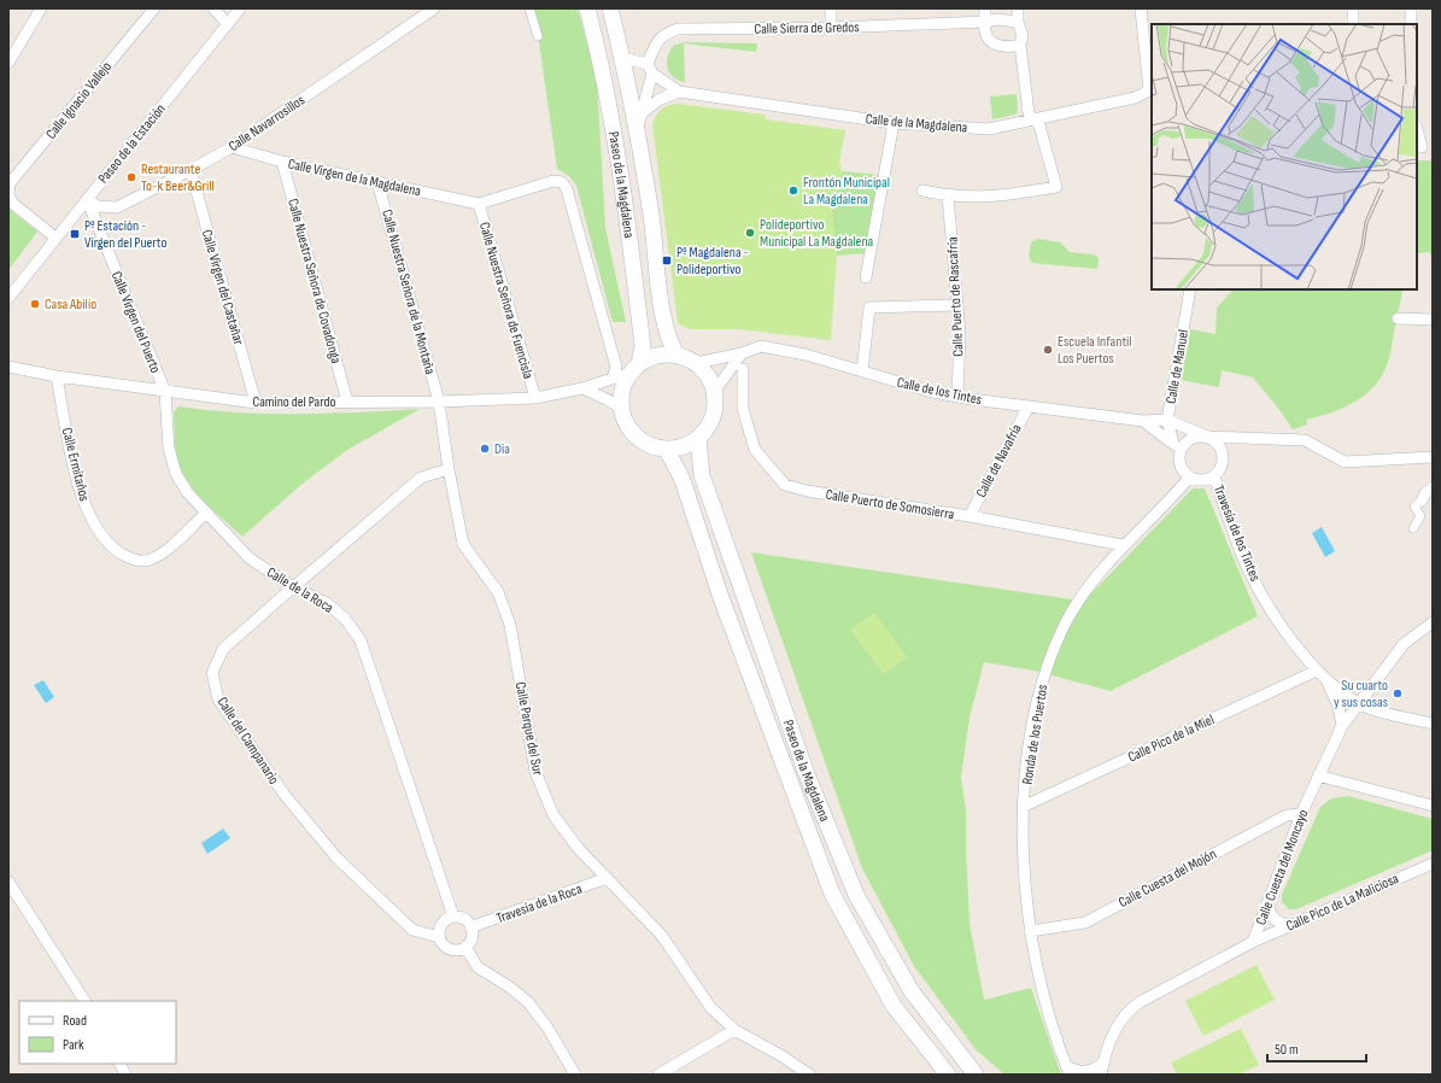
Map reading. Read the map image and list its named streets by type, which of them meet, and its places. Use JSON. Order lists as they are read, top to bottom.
{
  "streets": {
    "main road": ["Paseo de la Magdalena"],
    "street": [
      "Calle Sierra de Gredos",
      "Calle Ignacio Vallejo",
      "Calle Navarrosillos",
      "Calle de la Magdalena",
      "Paseo de la Estación",
      "Calle Virgen de la Magdalena",
      "Calle Nuestra Señora de Covadonga",
      "Calle Virgen del Castañar",
      "Calle Nuestra Señora de la Montaña",
      "Calle Puerto de Rascafría",
      "Calle Nuestra Señora de Fuencisla",
      "Calle Virgen del Puerto",
      "Calle de Manuel",
      "Calle de los Tintes",
      "Camino del Pardo",
      "Calle de Navafría",
      "Calle Ermitaños",
      "Calle Puerto de Somosierra",
      "Travesía de los Tintes",
      "Calle de la Roca",
      "Calle Parque del Sur",
      "Ronda de los Puertos",
      "Calle Pico de la Miel",
      "Calle del Campanario",
      "Calle Cuesta del Moncayo",
      "Calle Cuesta del Mojón",
      "Calle Pico de La Maliciosa",
      "Travesía de la Roca"
    ]
  },
  "crossings": [
    ["Calle Sierra de Gredos", "Calle de la Magdalena"],
    ["Calle Ignacio Vallejo", "Paseo de la Estación"],
    ["Calle Navarrosillos", "Paseo de la Estación"],
    ["Calle Navarrosillos", "Calle Virgen de la Magdalena"],
    ["Calle Navarrosillos", "Calle Virgen del Castañar"],
    ["Calle Navarrosillos", "Calle Virgen del Puerto"],
    ["Calle de la Magdalena", "Paseo de la Magdalena"],
    ["Paseo de la Estación", "Calle Virgen del Puerto"],
    ["Calle Virgen de la Magdalena", "Calle Nuestra Señora de Covadonga"],
    ["Calle Virgen de la Magdalena", "Calle Nuestra Señora de la Montaña"],
    ["Calle Virgen de la Magdalena", "Calle Nuestra Señora de Fuencisla"],
    ["Paseo de la Magdalena", "Calle de los Tintes"],
    ["Paseo de la Magdalena", "Camino del Pardo"],
    ["Calle Nuestra Señora de Covadonga", "Camino del Pardo"],
    ["Calle Virgen del Castañar", "Camino del Pardo"],
    ["Calle Nuestra Señora de la Montaña", "Camino del Pardo"],
    ["Calle Nuestra Señora de la Montaña", "Calle Parque del Sur"],
    ["Calle Puerto de Rascafría", "Calle de los Tintes"],
    ["Calle Nuestra Señora de Fuencisla", "Camino del Pardo"],
    ["Calle Virgen del Puerto", "Camino del Pardo"],
    ["Calle Virgen del Puerto", "Calle de la Roca"],
    ["Calle de Manuel", "Calle de los Tintes"],
    ["Calle de los Tintes", "Camino del Pardo"],
    ["Calle de los Tintes", "Calle de Navafría"],
    ["Calle de los Tintes", "Travesía de los Tintes"],
    ["Calle de los Tintes", "Ronda de los Puertos"],
    ["Camino del Pardo", "Calle Ermitaños"],
    ["Camino del Pardo", "Calle de la Roca"],
    ["Camino del Pardo", "Calle Parque del Sur"],
    ["Calle de Navafría", "Calle Puerto de Somosierra"],
    ["Calle Ermitaños", "Calle de la Roca"],
    ["Calle Puerto de Somosierra", "Ronda de los Puertos"],
    ["Travesía de los Tintes", "Ronda de los Puertos"],
    ["Travesía de los Tintes", "Calle Pico de la Miel"],
    ["Travesía de los Tintes", "Calle Cuesta del Moncayo"],
    ["Calle de la Roca", "Calle del Campanario"],
    ["Calle de la Roca", "Travesía de la Roca"],
    ["Calle Parque del Sur", "Calle del Campanario"],
    ["Calle Parque del Sur", "Travesía de la Roca"],
    ["Ronda de los Puertos", "Calle Pico de la Miel"],
    ["Ronda de los Puertos", "Calle Cuesta del Moncayo"],
    ["Ronda de los Puertos", "Calle Cuesta del Mojón"],
    ["Calle del Campanario", "Travesía de la Roca"],
    ["Calle Cuesta del Moncayo", "Calle Cuesta del Mojón"],
    ["Calle Cuesta del Moncayo", "Calle Pico de La Maliciosa"]
  ],
  "places": {
    "other": [
      "Restaurante To-k Beer&Grill",
      "Frontón Municipal La Magdalena",
      "Polideportivo Municipal La Magdalena",
      "Casa Abilio",
      "Escuela Infantil Los Puertos",
      "Dia",
      "Su cuarto y sus cosas"
    ],
    "transit": ["Pº Estación - Virgen del Puerto", "Pº Magdalena - Polideportivo"]
  },
  "legend": ["Road", "Park"],
  "scale_bar": "50 m"
}
